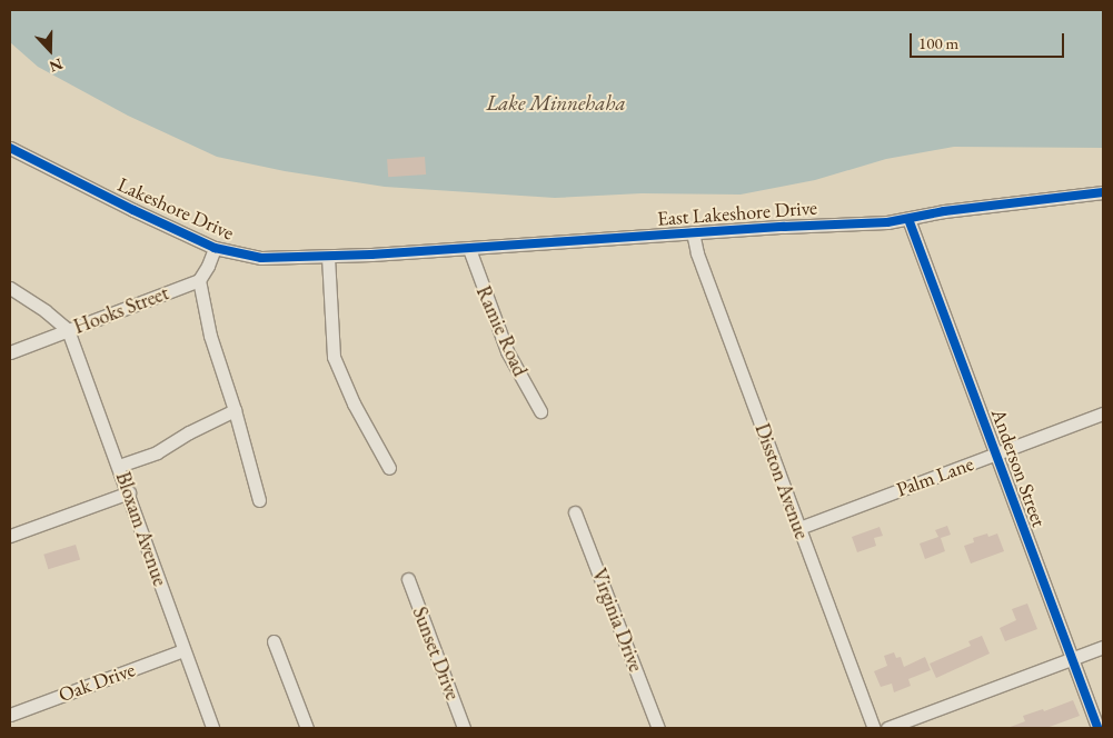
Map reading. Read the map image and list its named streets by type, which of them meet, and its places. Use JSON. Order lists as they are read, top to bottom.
{
  "streets": {
    "street": [
      "Lakeshore Drive",
      "East Lakeshore Drive",
      "Hooks Street",
      "Ramie Road",
      "Anderson Street",
      "Palm Lane",
      "Disston Avenue",
      "Bloxam Avenue",
      "Virginia Drive",
      "Sunset Drive",
      "Oak Drive"
    ]
  },
  "crossings": [
    ["Lakeshore Drive", "East Lakeshore Drive"],
    ["East Lakeshore Drive", "Ramie Road"],
    ["East Lakeshore Drive", "Anderson Street"],
    ["East Lakeshore Drive", "Disston Avenue"],
    ["Hooks Street", "Bloxam Avenue"],
    ["Anderson Street", "Palm Lane"],
    ["Palm Lane", "Disston Avenue"],
    ["Bloxam Avenue", "Oak Drive"]
  ],
  "water": ["Lake Minnehaha"],
  "scale_bar": "100 m",
  "north": "bottom"
}
